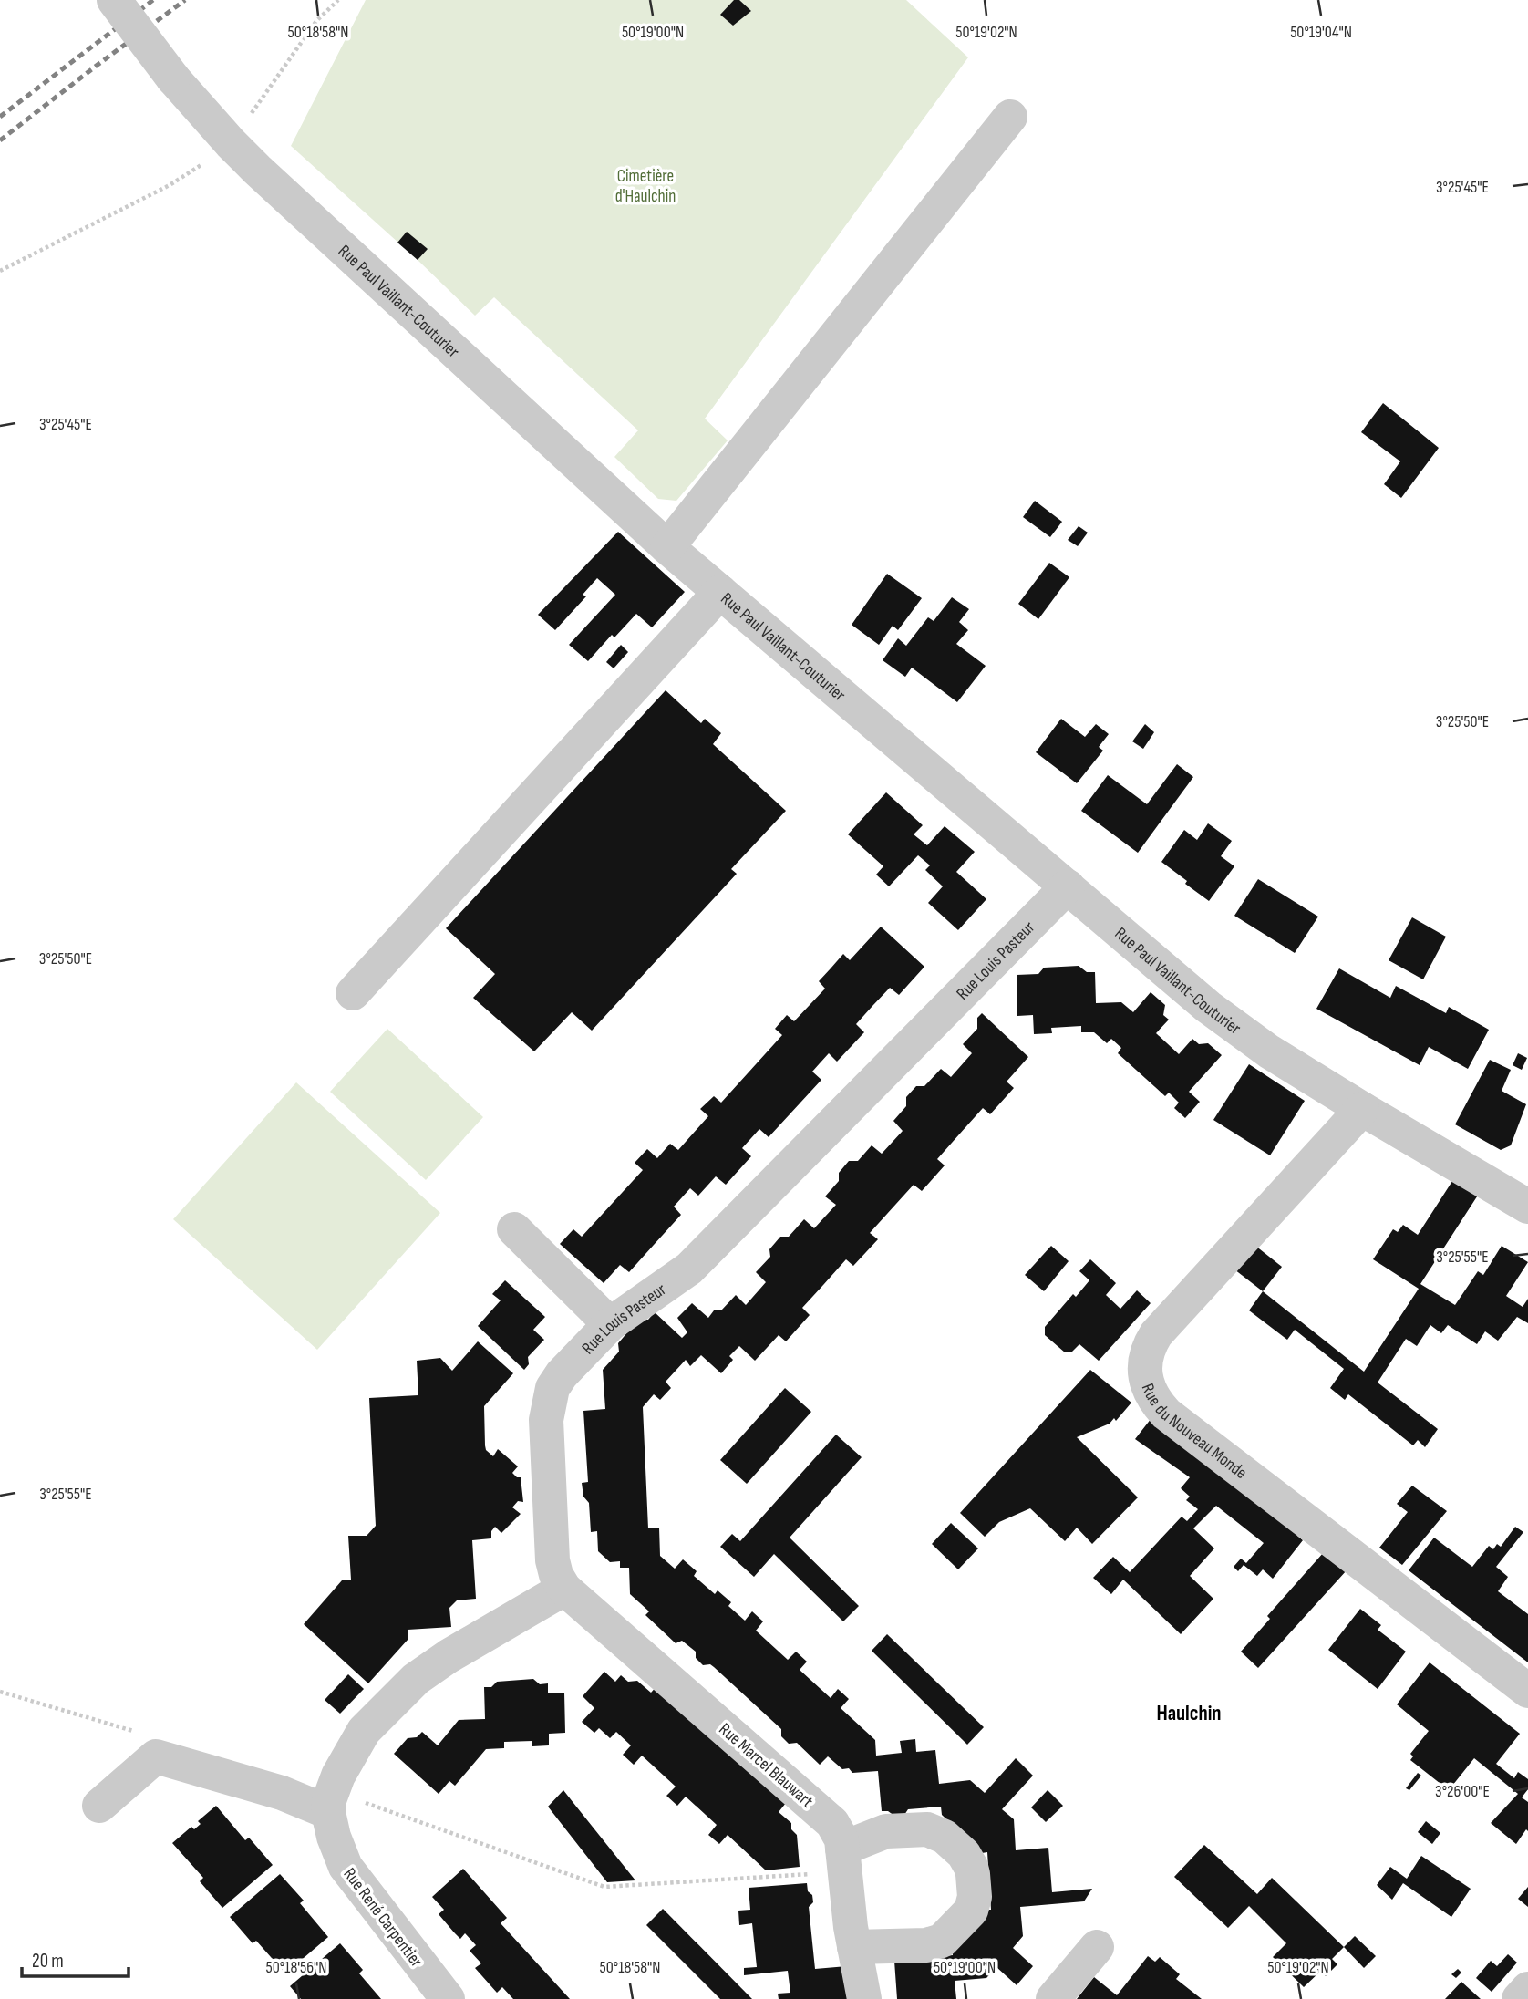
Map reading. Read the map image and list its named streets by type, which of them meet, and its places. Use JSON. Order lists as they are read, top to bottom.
{
  "streets": {
    "street": [
      "Rue Paul Vaillant-Couturier",
      "Rue Louis Pasteur",
      "Rue du Nouveau Monde",
      "Rue Marcel Blauwart",
      "Rue René Carpentier"
    ]
  },
  "crossings": [
    ["Rue Paul Vaillant-Couturier", "Rue Louis Pasteur"],
    ["Rue Paul Vaillant-Couturier", "Rue du Nouveau Monde"],
    ["Rue Louis Pasteur", "Rue Marcel Blauwart"]
  ],
  "districts": ["Haulchin"],
  "parks": ["Cimetière d'Haulchin"],
  "scale_bar": "20 m",
  "coordinates": [
    "50°18'58\"N",
    "50°19'00\"N",
    "50°19'02\"N",
    "50°19'04\"N",
    "3°25'45\"E",
    "3°25'50\"E",
    "3°25'55\"E",
    "3°26'00\"E",
    "50°18'56\"N"
  ]
}
